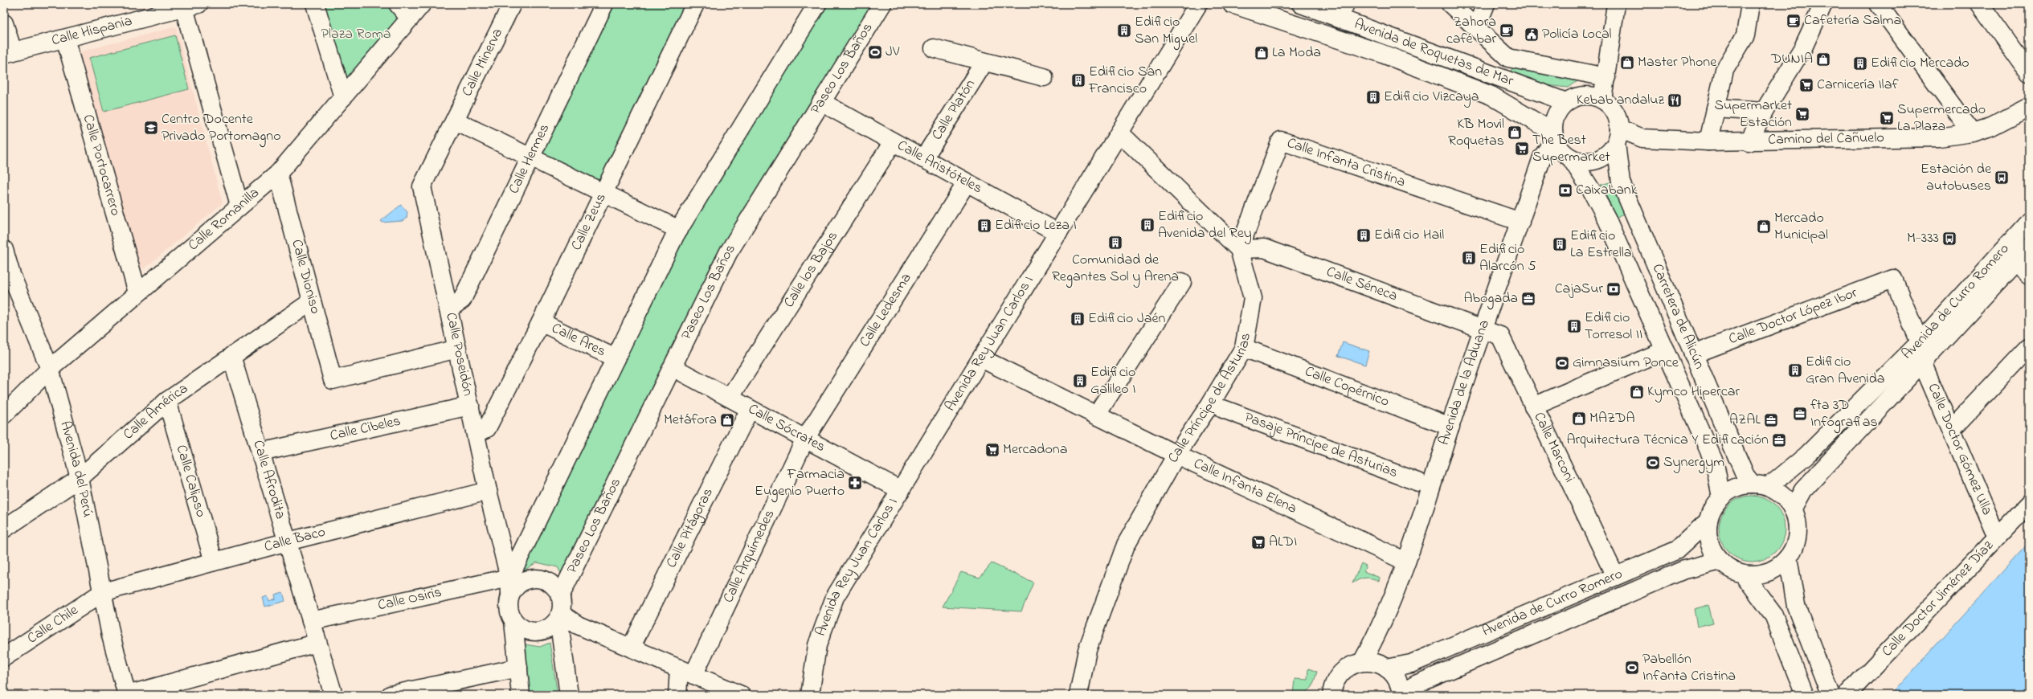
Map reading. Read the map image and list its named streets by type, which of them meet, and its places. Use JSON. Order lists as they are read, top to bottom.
{
  "streets": {
    "street": [
      "Calle Hispania",
      "Avenida de Roquetas de Mar",
      "Calle Minerva",
      "Paseo Los Baños",
      "Calle Platón",
      "Camino del Cañuelo",
      "Calle Hermes",
      "Calle Infanta Cristina",
      "Calle Portocarrero",
      "Calle Aristóteles",
      "Calle Romanilla",
      "Calle Zeus",
      "Calle los Bajos",
      "Calle Dioniso",
      "Calle Séneca",
      "Avenida de Curro Romero",
      "Calle Ledesma",
      "Carretera de Alicún",
      "Calle Doctor López Ibor",
      "Calle Ares",
      "Avenida Rey Juan Carlos I",
      "Calle Poseidón",
      "Avenida de la Aduana",
      "Calle Copérnico",
      "Calle Príncipe de Asturias",
      "Calle América",
      "Calle Cibeles",
      "Calle Sócrates",
      "Pasaje Príncipe de Asturias",
      "Calle Marconi",
      "Calle Doctor Gómez Ulla",
      "Avenida del Perú",
      "Calle Afrodita",
      "Calle Calipso",
      "Calle Infanta Elena",
      "Calle Pitágoras",
      "Calle Baco",
      "Calle Arquímedes",
      "Calle Osiris",
      "Calle Doctor Jiménez Díaz",
      "Calle Chile"
    ]
  },
  "crossings": [
    ["Calle Hispania", "Calle Portocarrero"],
    ["Avenida de Roquetas de Mar", "Camino del Cañuelo"],
    ["Avenida de Roquetas de Mar", "Carretera de Alicún"],
    ["Avenida de Roquetas de Mar", "Avenida de la Aduana"],
    ["Calle Minerva", "Calle Poseidón"],
    ["Paseo Los Baños", "Calle Aristóteles"],
    ["Paseo Los Baños", "Calle Poseidón"],
    ["Paseo Los Baños", "Calle Sócrates"],
    ["Paseo Los Baños", "Calle Osiris"],
    ["Calle Platón", "Calle Aristóteles"],
    ["Camino del Cañuelo", "Carretera de Alicún"],
    ["Camino del Cañuelo", "Avenida de la Aduana"],
    ["Calle Hermes", "Calle Poseidón"],
    ["Calle Infanta Cristina", "Calle Séneca"],
    ["Calle Infanta Cristina", "Avenida de la Aduana"],
    ["Calle Infanta Cristina", "Calle Príncipe de Asturias"],
    ["Calle Portocarrero", "Calle Romanilla"],
    ["Calle Aristóteles", "Calle los Bajos"],
    ["Calle Aristóteles", "Calle Ledesma"],
    ["Calle Aristóteles", "Avenida Rey Juan Carlos I"],
    ["Calle Romanilla", "Calle Dioniso"],
    ["Calle Romanilla", "Avenida del Perú"],
    ["Calle Zeus", "Calle Ares"],
    ["Calle Zeus", "Calle Poseidón"],
    ["Calle los Bajos", "Calle Sócrates"],
    ["Calle Dioniso", "Calle Poseidón"],
    ["Calle Dioniso", "Calle América"],
    ["Calle Séneca", "Avenida de la Aduana"],
    ["Calle Séneca", "Calle Príncipe de Asturias"],
    ["Calle Séneca", "Calle Marconi"],
    ["Avenida de Curro Romero", "Carretera de Alicún"],
    ["Avenida de Curro Romero", "Calle Doctor López Ibor"],
    ["Avenida de Curro Romero", "Avenida de la Aduana"],
    ["Avenida de Curro Romero", "Calle Marconi"],
    ["Avenida de Curro Romero", "Calle Doctor Gómez Ulla"],
    ["Calle Ledesma", "Calle Sócrates"],
    ["Calle Ledesma", "Calle Arquímedes"],
    ["Carretera de Alicún", "Calle Doctor López Ibor"],
    ["Carretera de Alicún", "Avenida de la Aduana"],
    ["Avenida Rey Juan Carlos I", "Calle Sócrates"],
    ["Avenida Rey Juan Carlos I", "Calle Infanta Elena"],
    ["Calle Poseidón", "Calle Cibeles"],
    ["Calle Poseidón", "Calle Baco"],
    ["Calle Poseidón", "Calle Osiris"],
    ["Avenida de la Aduana", "Calle Copérnico"],
    ["Avenida de la Aduana", "Calle Marconi"],
    ["Avenida de la Aduana", "Calle Infanta Elena"],
    ["Calle Copérnico", "Calle Príncipe de Asturias"],
    ["Calle Príncipe de Asturias", "Calle Infanta Elena"],
    ["Calle América", "Avenida del Perú"],
    ["Calle América", "Calle Afrodita"],
    ["Calle América", "Calle Calipso"],
    ["Calle Cibeles", "Calle Afrodita"],
    ["Calle Sócrates", "Calle Pitágoras"],
    ["Calle Sócrates", "Calle Arquímedes"],
    ["Calle Doctor Gómez Ulla", "Calle Doctor Jiménez Díaz"],
    ["Avenida del Perú", "Calle Baco"],
    ["Avenida del Perú", "Calle Chile"],
    ["Calle Afrodita", "Calle Baco"],
    ["Calle Afrodita", "Calle Osiris"],
    ["Calle Calipso", "Calle Baco"],
    ["Calle Baco", "Calle Chile"]
  ],
  "parks": ["Plaza Roma"],
  "places": {
    "cafe": ["Cafetería Salma", "Zahora café bar"],
    "building": [
      "Edificio San Miguel",
      "Edificio Mercado",
      "Edificio San Francisco",
      "Edificio Vizcaya",
      "Edificio Avenida del Rey",
      "Edificio Leza I",
      "Edificio Hail",
      "Comunidad de Regantes Sol y Arena",
      "Edificio La Estrella",
      "Edificio Alarcón 5",
      "Edificio Jaén",
      "Edificio Torresol II",
      "Edificio Gran Avenida",
      "Edificio Galileo I"
    ],
    "public building": ["Policía Local"],
    "sports": [
      "JV",
      "Gimnasium Ponce",
      "Synergym",
      "Pabellón Infanta Cristina"
    ],
    "shop": [
      "La Moda",
      "DUNIA",
      "Master Phone",
      "KB Movil Roquetas",
      "Mercado Municipal",
      "Kymco Hipercar",
      "MAZDA",
      "Metáfora"
    ],
    "supermarket": [
      "Carnicería Ilaf",
      "Supermarket Estación",
      "Supermercado La Plaza",
      "The Best Supermarket",
      "Mercadona",
      "ALDI"
    ],
    "restaurant": ["Kebab andaluz"],
    "school or university": ["Centro Docente Privado Portomagno"],
    "bus stop": ["Estación de autobuses", "M-333"],
    "bank": ["Caixabank", "CajaSur"],
    "office": [
      "Abogada",
      "fta 3D Infografias",
      "AZAL",
      "Arquitectura Técnica Y Edificación"
    ],
    "pharmacy": ["Farmacia Eugenio Puerto"]
  }
}
